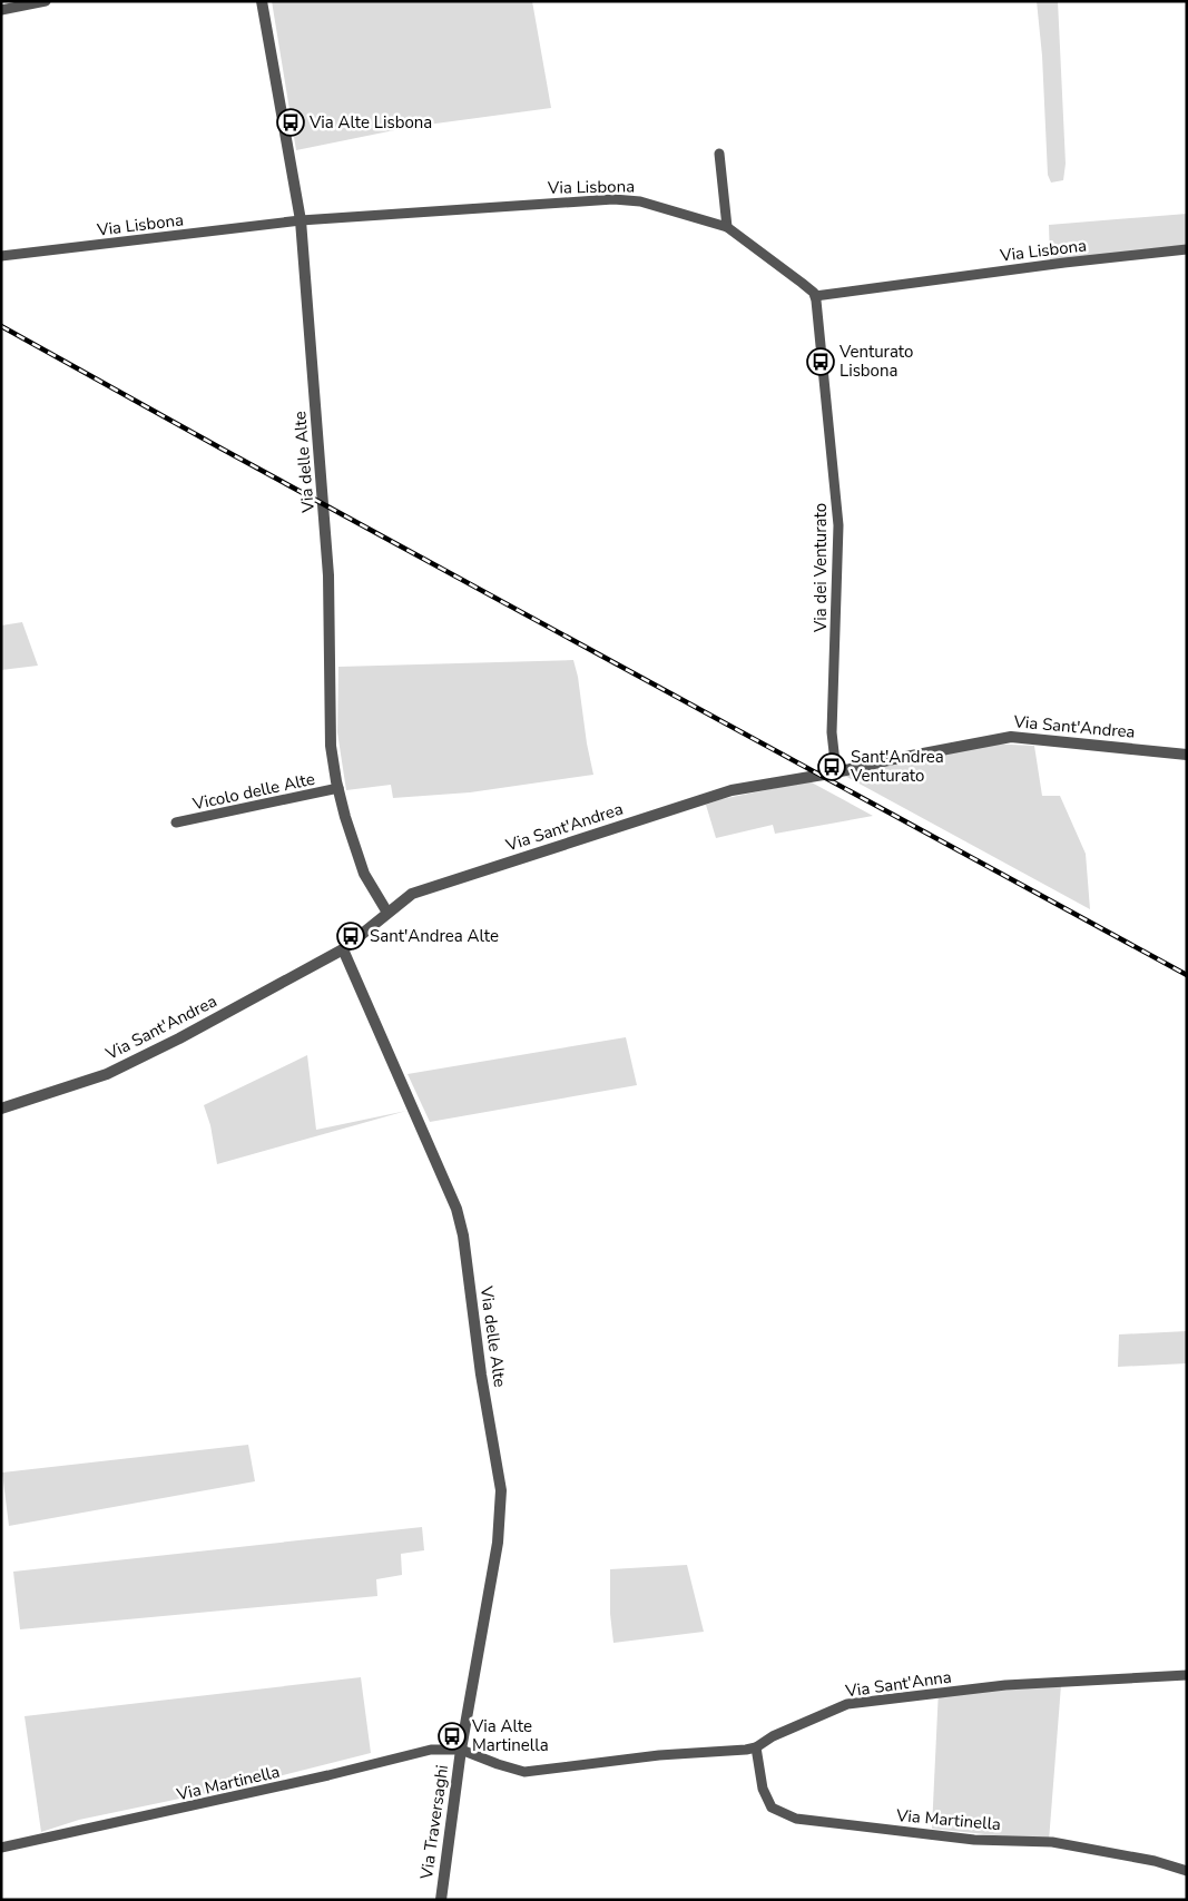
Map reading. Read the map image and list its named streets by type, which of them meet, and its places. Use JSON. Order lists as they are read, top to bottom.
{
  "streets": {
    "street": [
      "Via Lisbona",
      "Via delle Alte",
      "Via dei Venturato",
      "Via Sant'Andrea",
      "Vicolo delle Alte",
      "Via Sant'Anna",
      "Via Martinella",
      "Via Traversaghi"
    ]
  },
  "crossings": [
    ["Via Lisbona", "Via delle Alte"],
    ["Via Lisbona", "Via dei Venturato"],
    ["Via delle Alte", "Via Sant'Andrea"],
    ["Via delle Alte", "Vicolo delle Alte"],
    ["Via delle Alte", "Via Sant'Anna"],
    ["Via delle Alte", "Via Martinella"],
    ["Via delle Alte", "Via Traversaghi"],
    ["Via dei Venturato", "Via Sant'Andrea"],
    ["Via Sant'Anna", "Via Martinella"],
    ["Via Sant'Anna", "Via Traversaghi"],
    ["Via Martinella", "Via Traversaghi"]
  ],
  "places": {
    "bus stop": [
      "Via Alte Lisbona",
      "Venturato Lisbona",
      "Sant'Andrea Venturato",
      "Sant'Andrea Alte",
      "Via Alte Martinella"
    ]
  }
}
